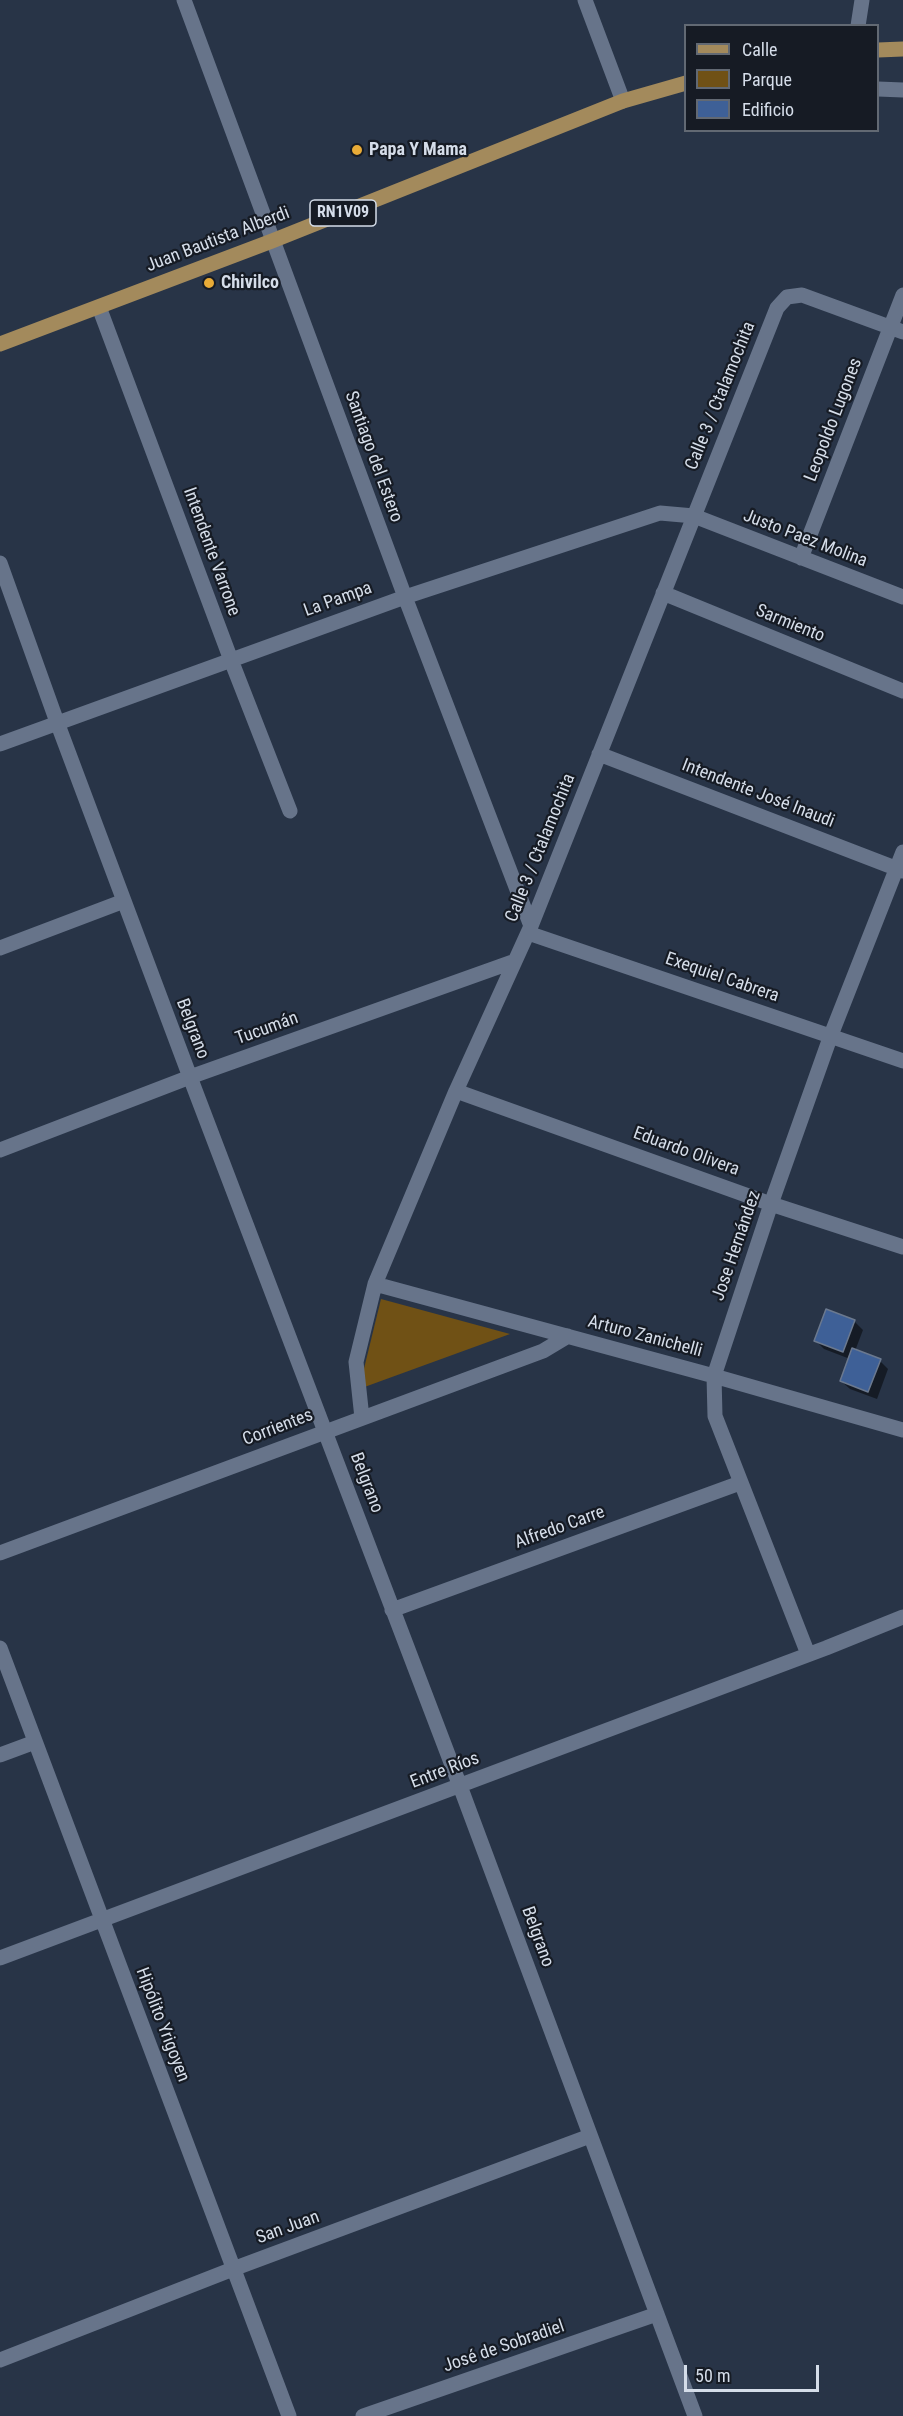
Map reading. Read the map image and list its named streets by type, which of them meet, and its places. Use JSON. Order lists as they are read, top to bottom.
{
  "streets": {
    "main road": ["RN1V09", "Juan Bautista Alberdi"],
    "street": [
      "Calle 3 / Ctalamochita",
      "Leopoldo Lugones",
      "Santiago del Estero",
      "Justo Paez Molina",
      "Intendente Varrone",
      "La Pampa",
      "Sarmiento",
      "Intendente José Inaudi",
      "Exequiel Cabrera",
      "Belgrano",
      "Tucumán",
      "Eduardo Olivera",
      "Jose Hernández",
      "Arturo Zanichelli",
      "Corrientes",
      "Alfredo Carre",
      "Entre Ríos",
      "Hipólito Yrigoyen",
      "San Juan",
      "José de Sobradiel"
    ]
  },
  "crossings": [
    ["Juan Bautista Alberdi", "Santiago del Estero"],
    ["Juan Bautista Alberdi", "Intendente Varrone"],
    ["Calle 3 / Ctalamochita", "Leopoldo Lugones"],
    ["Calle 3 / Ctalamochita", "Santiago del Estero"],
    ["Calle 3 / Ctalamochita", "Justo Paez Molina"],
    ["Calle 3 / Ctalamochita", "La Pampa"],
    ["Calle 3 / Ctalamochita", "Sarmiento"],
    ["Calle 3 / Ctalamochita", "Intendente José Inaudi"],
    ["Calle 3 / Ctalamochita", "Exequiel Cabrera"],
    ["Calle 3 / Ctalamochita", "Tucumán"],
    ["Calle 3 / Ctalamochita", "Eduardo Olivera"],
    ["Calle 3 / Ctalamochita", "Arturo Zanichelli"],
    ["Calle 3 / Ctalamochita", "Corrientes"],
    ["Leopoldo Lugones", "Justo Paez Molina"],
    ["Santiago del Estero", "La Pampa"],
    ["Santiago del Estero", "Exequiel Cabrera"],
    ["Justo Paez Molina", "La Pampa"],
    ["Intendente Varrone", "La Pampa"],
    ["La Pampa", "Belgrano"],
    ["Intendente José Inaudi", "Jose Hernández"],
    ["Exequiel Cabrera", "Jose Hernández"],
    ["Belgrano", "Tucumán"],
    ["Belgrano", "Corrientes"],
    ["Belgrano", "Alfredo Carre"],
    ["Belgrano", "Entre Ríos"],
    ["Belgrano", "San Juan"],
    ["Belgrano", "José de Sobradiel"],
    ["Eduardo Olivera", "Jose Hernández"],
    ["Jose Hernández", "Arturo Zanichelli"],
    ["Jose Hernández", "Alfredo Carre"],
    ["Jose Hernández", "Entre Ríos"],
    ["Arturo Zanichelli", "Corrientes"],
    ["Entre Ríos", "Hipólito Yrigoyen"],
    ["Hipólito Yrigoyen", "San Juan"]
  ],
  "places": ["Papa Y Mama", "Chivilco"],
  "legend": ["Calle", "Parque", "Edificio"],
  "scale_bar": "50 m"
}
